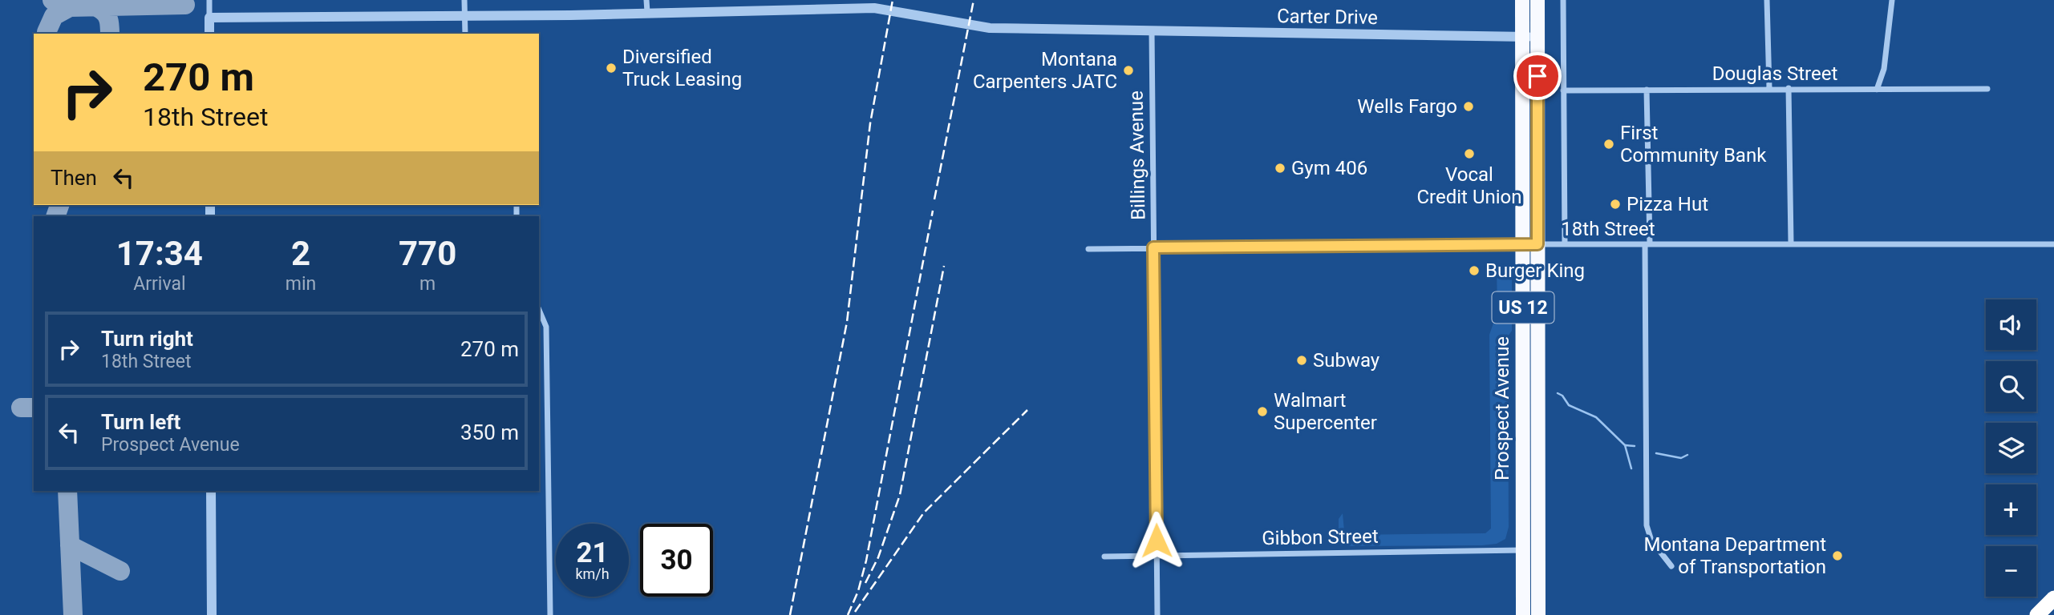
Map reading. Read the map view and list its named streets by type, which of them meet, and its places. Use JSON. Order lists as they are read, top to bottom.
{
  "streets": {
    "highway": ["US 12", "Prospect Avenue"],
    "street": [
      "Carter Drive",
      "Douglas Street",
      "Billings Avenue",
      "18th Street",
      "Gibbon Street"
    ]
  },
  "crossings": [
    ["Carter Drive", "Billings Avenue"],
    ["Carter Drive", "Prospect Avenue"],
    ["Billings Avenue", "18th Street"],
    ["Billings Avenue", "Gibbon Street"],
    ["18th Street", "Prospect Avenue"],
    ["Prospect Avenue", "Gibbon Street"]
  ],
  "places": [
    "Diversified Truck Leasing",
    "Montana Carpenters JATC",
    "Wells Fargo",
    "First Community Bank",
    "Vocal Credit Union",
    "Gym 406",
    "Pizza Hut",
    "Burger King",
    "Subway",
    "Walmart Supercenter",
    "Montana Department of Transportation"
  ],
  "page": {
    "turn": ["270 m", "18th Street"],
    "then": "Then",
    "eta": [
      "17:34",
      "Arrival",
      "2",
      "min",
      "770",
      "m"
    ],
    "map_buttons": ["+", "−"],
    "list": [
      {
        "name": "Turn right",
        "note": "18th Street",
        "value": "270 m"
      },
      {
        "name": "Turn left",
        "note": "Prospect Avenue",
        "value": "350 m"
      }
    ],
    "speed": "21 km/h",
    "limit": "30"
  }
}
